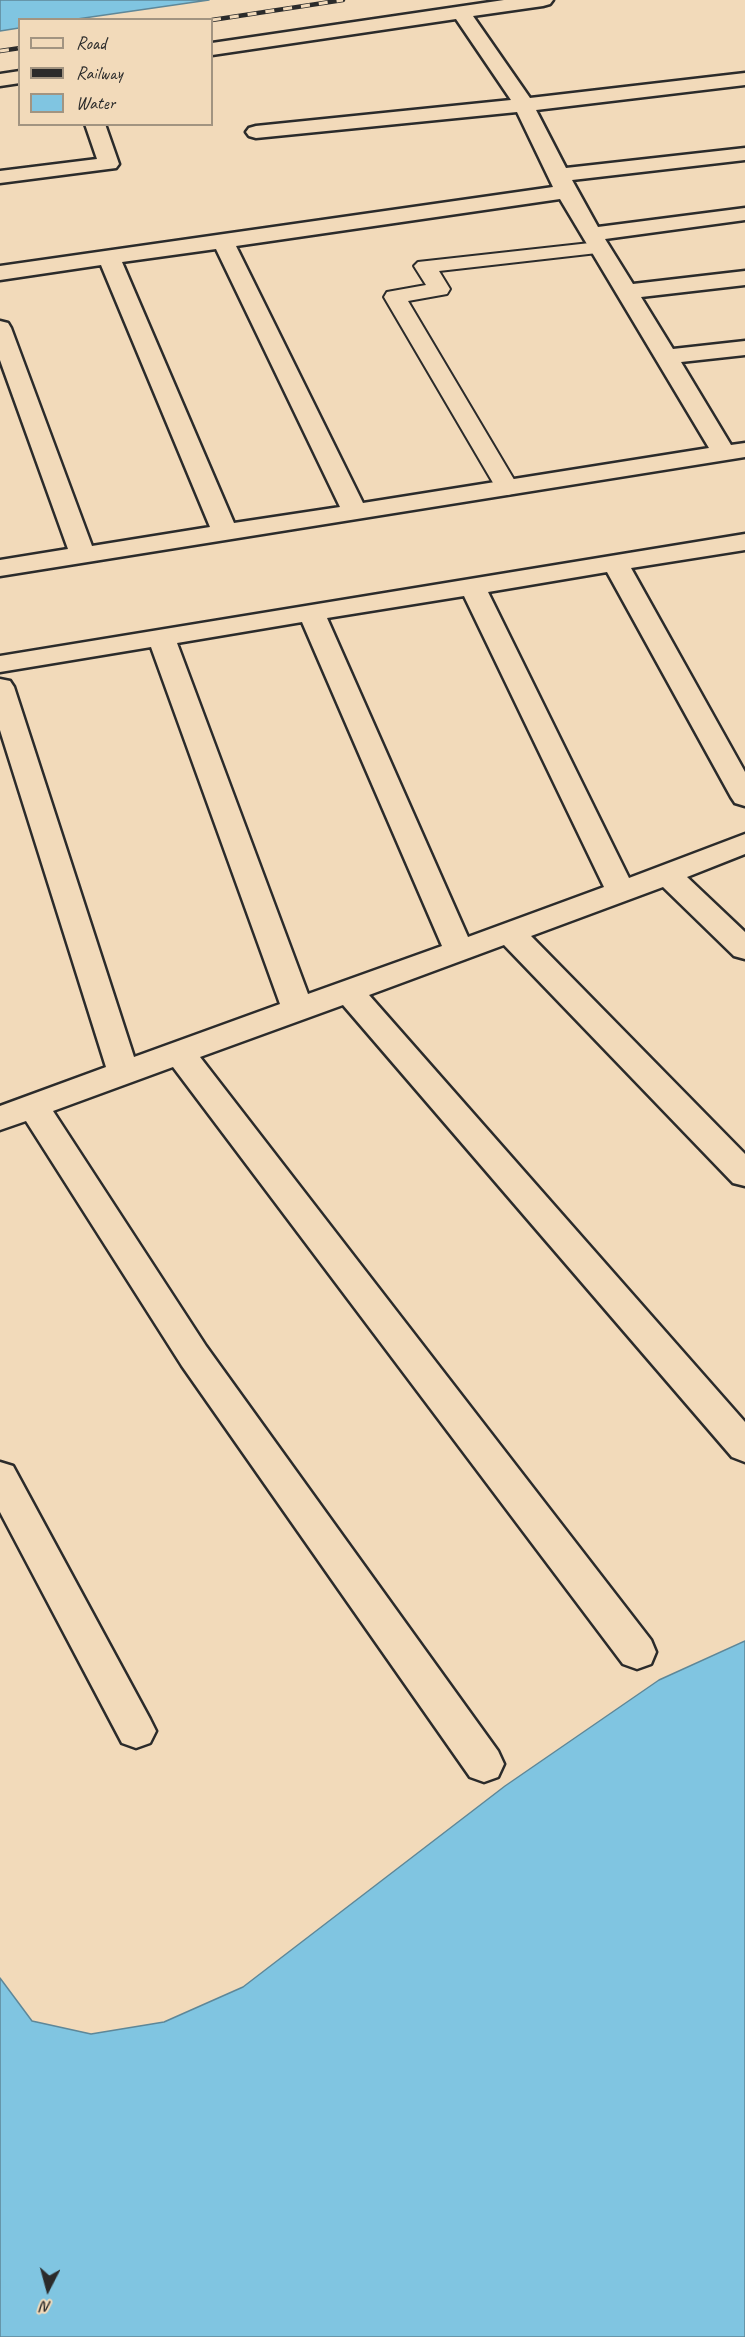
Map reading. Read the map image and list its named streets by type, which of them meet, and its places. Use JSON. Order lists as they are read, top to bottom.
{
  "legend": ["Road", "Railway", "Water"],
  "north": "bottom"
}
